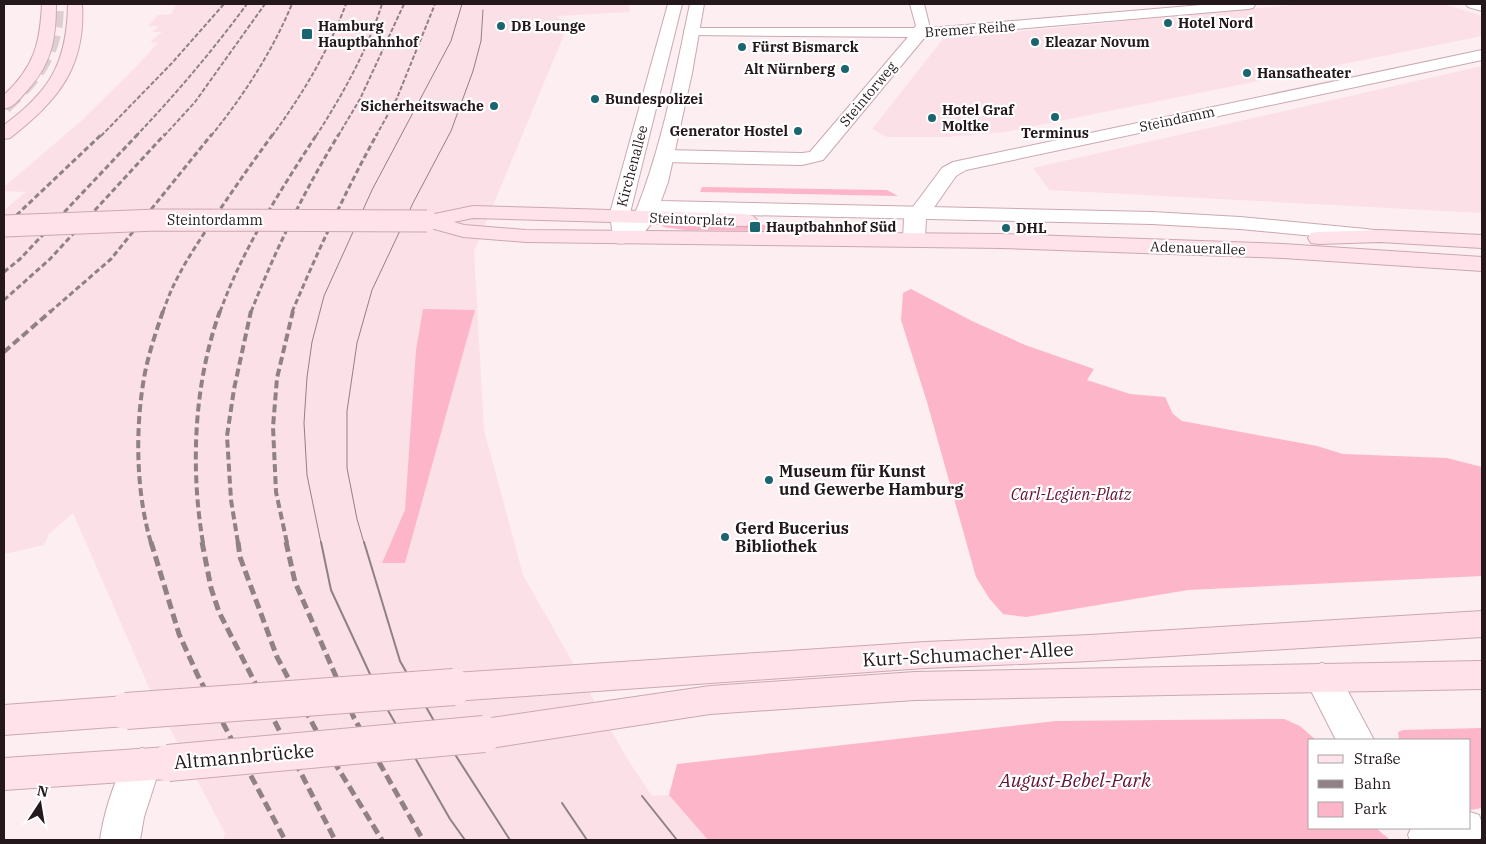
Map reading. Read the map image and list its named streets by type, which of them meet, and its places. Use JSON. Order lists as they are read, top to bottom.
{
  "streets": {
    "main road": [
      "Steintorplatz",
      "Steintordamm",
      "Adenauerallee",
      "Kurt-Schumacher-Allee",
      "Altmannbrücke"
    ],
    "street": [
      "Bremer Reihe",
      "Steintorweg",
      "Steindamm",
      "Kirchenallee"
    ]
  },
  "crossings": [
    ["Bremer Reihe", "Steintorweg"],
    ["Bremer Reihe", "Kirchenallee"],
    ["Steintorweg", "Kirchenallee"],
    ["Steindamm", "Steintorplatz"],
    ["Steindamm", "Adenauerallee"],
    ["Kirchenallee", "Steintorplatz"],
    ["Kirchenallee", "Steintordamm"],
    ["Steintorplatz", "Steintordamm"],
    ["Steintorplatz", "Adenauerallee"],
    ["Kurt-Schumacher-Allee", "Altmannbrücke"]
  ],
  "parks": ["Carl-Legien-Platz", "August-Bebel-Park"],
  "places": {
    "other": [
      "Hotel Nord",
      "DB Lounge",
      "Eleazar Novum",
      "Fürst Bismarck",
      "Alt Nürnberg",
      "Hansatheater",
      "Bundespolizei",
      "Sicherheitswache",
      "Terminus",
      "Hotel Graf Moltke",
      "Generator Hostel",
      "DHL",
      "Museum für Kunst und Gewerbe Hamburg",
      "Gerd Bucerius Bibliothek"
    ],
    "transit": ["Hamburg Hauptbahnhof", "Hauptbahnhof Süd"]
  },
  "legend": ["Straße", "Bahn", "Park"],
  "north": "top"
}
